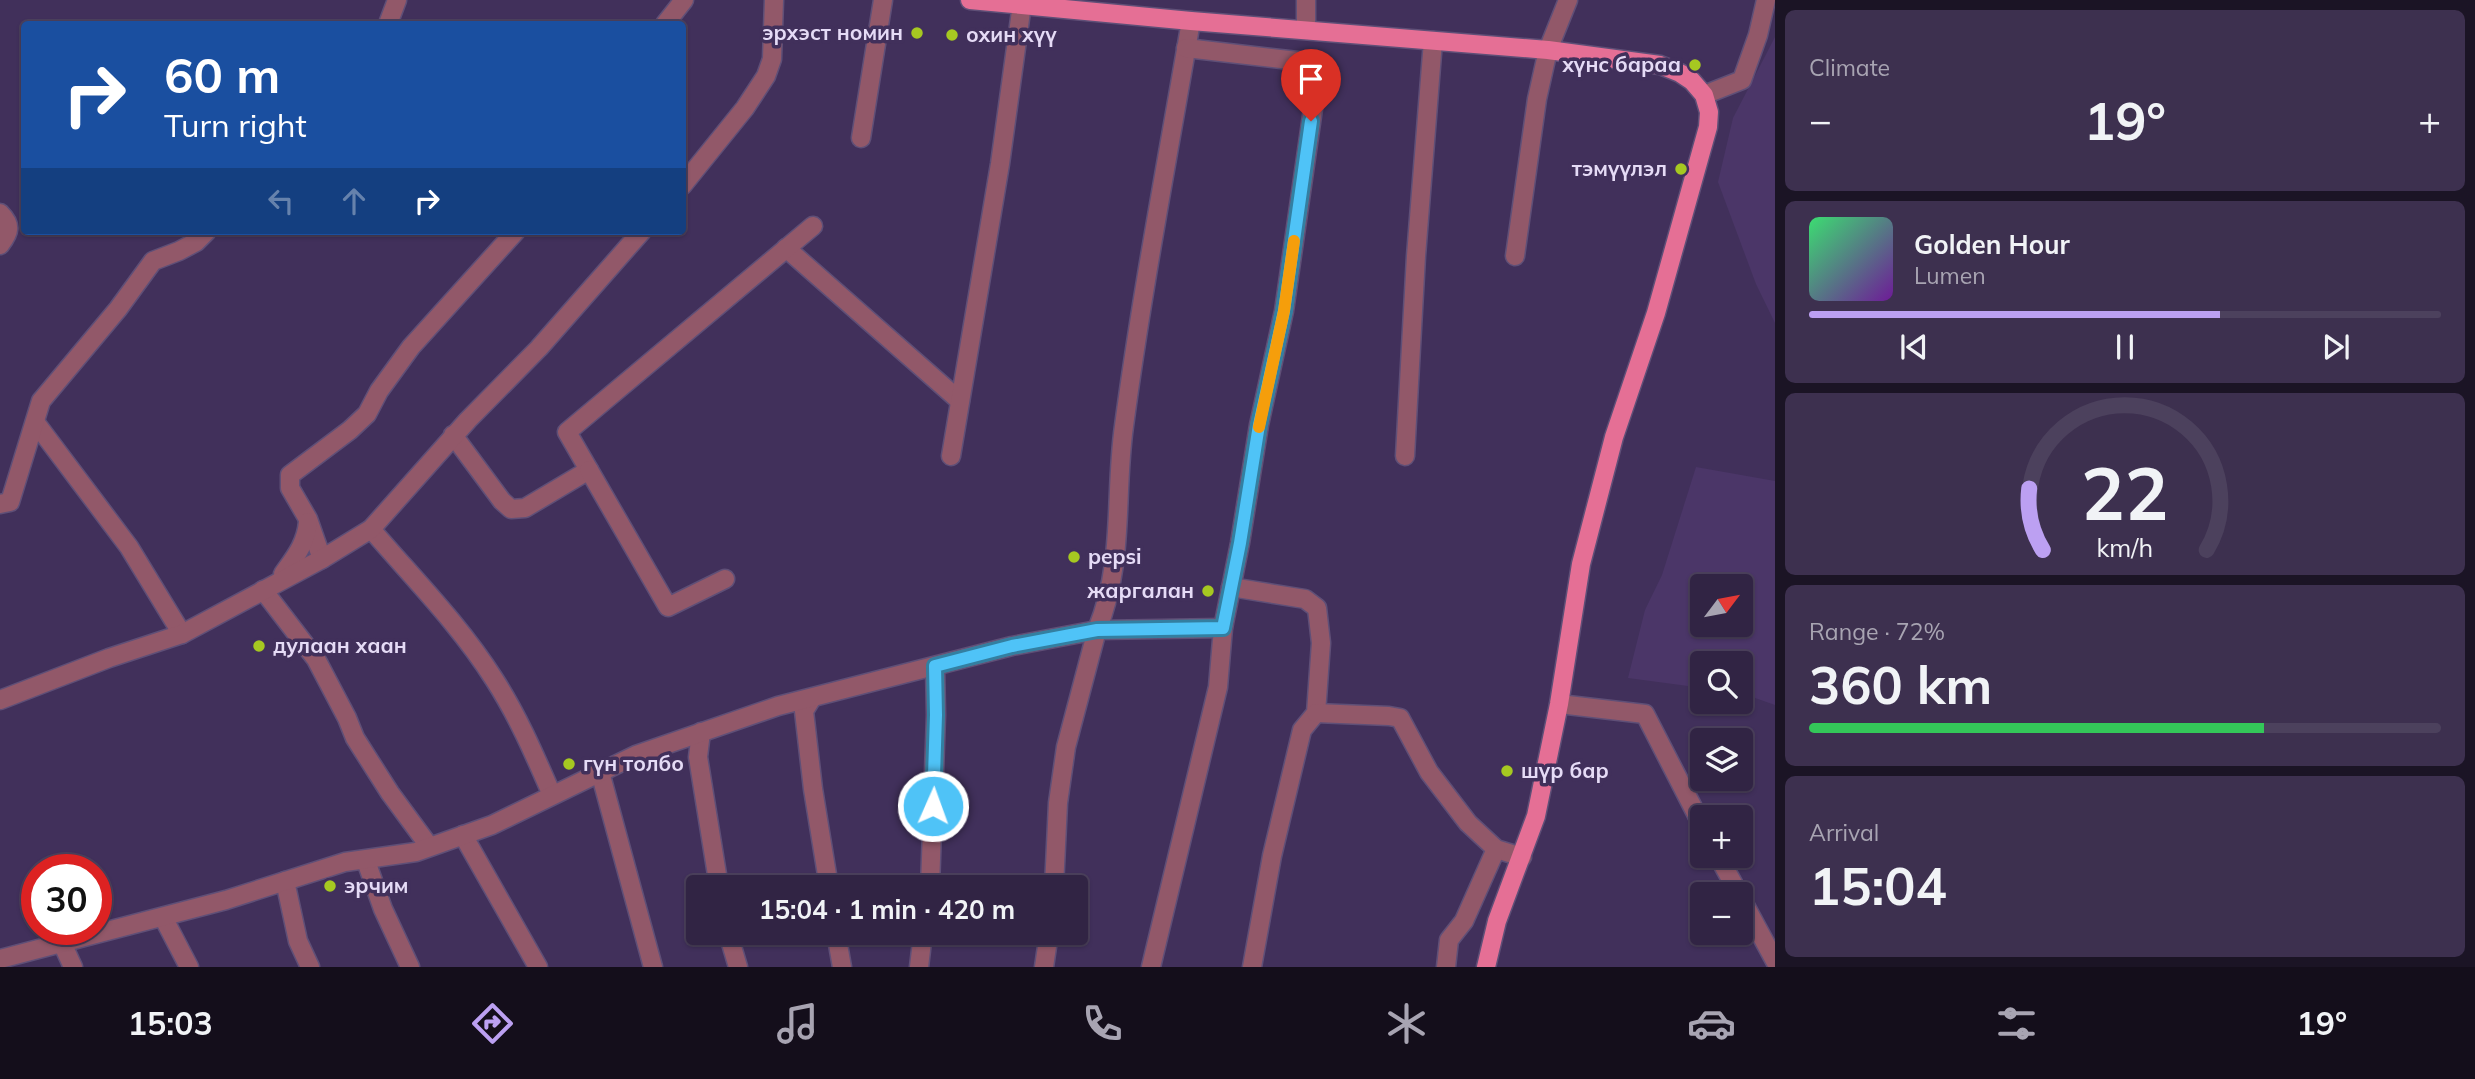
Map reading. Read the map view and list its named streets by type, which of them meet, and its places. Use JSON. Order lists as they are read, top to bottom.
{
  "places": [
    "эрхэст номин",
    "охин хүү",
    "хүнс бараа",
    "тэмүүлэл",
    "pepsi",
    "жаргалан",
    "дулаан хаан",
    "гүн толбо",
    "шүр бар",
    "эрчим"
  ],
  "north": "top right",
  "page": {
    "tile": [
      "Climate",
      ["Range · 72%", "360 km"],
      ["Arrival", "15:04"]
    ],
    "turn": ["60 m", "Turn right"],
    "heat": ["−", "19°", "+"],
    "song": ["Golden Hour", "Lumen"],
    "map_buttons": ["+", "−"],
    "limit": "30",
    "trip": "15:04 · 1 min · 420 m",
    "tabs": ["15:03", "19°"],
    "gauge": ["22", "km/h"]
  }
}
